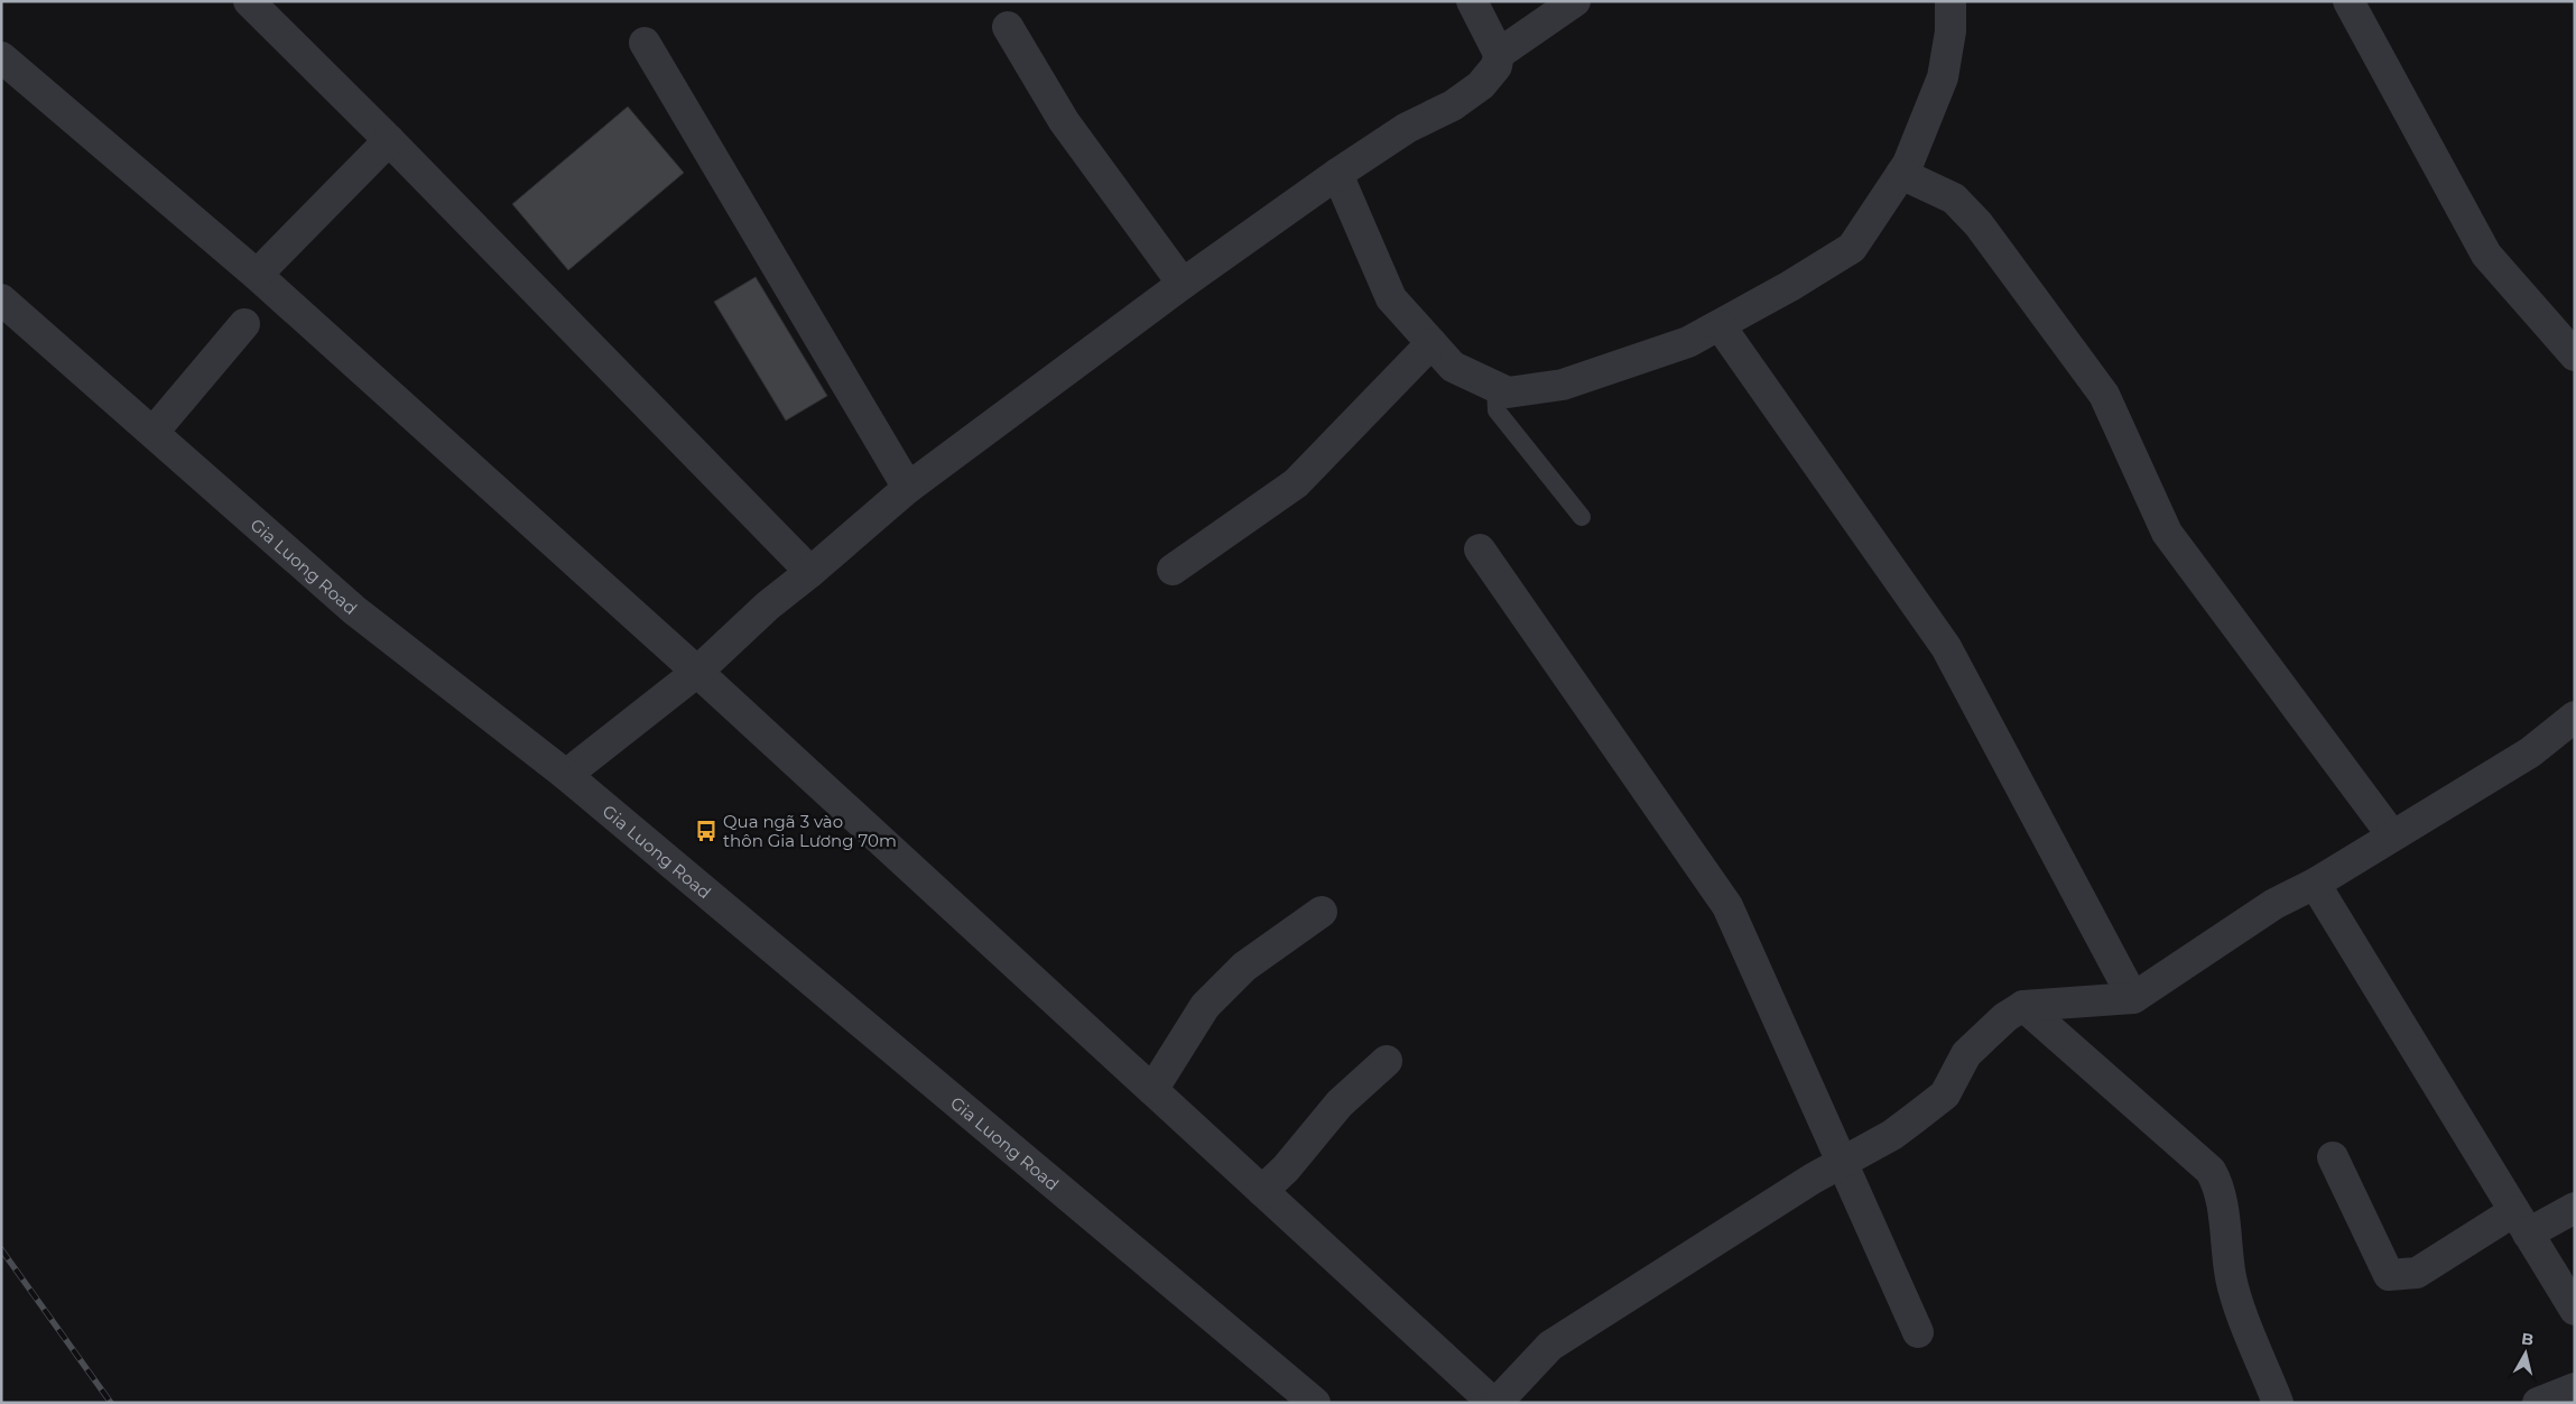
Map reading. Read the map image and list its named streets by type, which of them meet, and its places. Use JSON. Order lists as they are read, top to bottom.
{
  "streets": {
    "street": ["Gia Luong Road"]
  },
  "places": {
    "bus stop": ["Qua ngã 3 vào thôn Gia Lương 70m"]
  },
  "north": "top"
}
